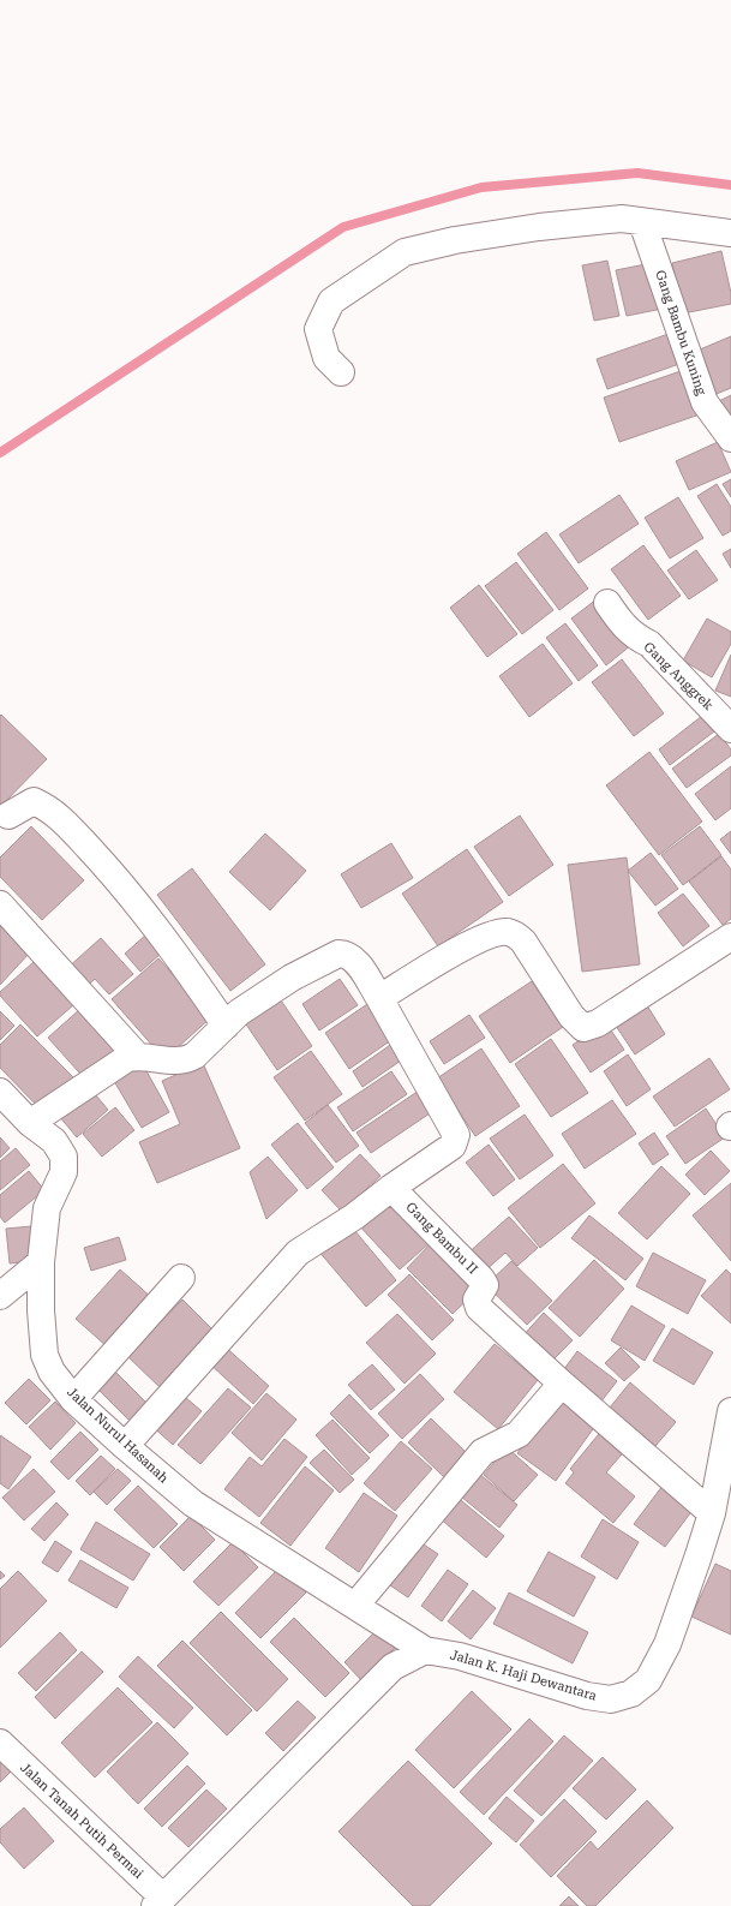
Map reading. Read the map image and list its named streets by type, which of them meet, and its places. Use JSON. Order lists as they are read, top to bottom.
{
  "streets": {
    "street": [
      "Gang Bambu Kuning",
      "Gang Anggrek",
      "Gang Bambu II",
      "Jalan Nurul Hasanah",
      "Jalan K. Haji Dewantara",
      "Jalan Tanah Putih Permai"
    ]
  },
  "crossings": [
    ["Gang Bambu II", "Jalan K. Haji Dewantara"],
    ["Jalan Nurul Hasanah", "Jalan K. Haji Dewantara"]
  ]
}
